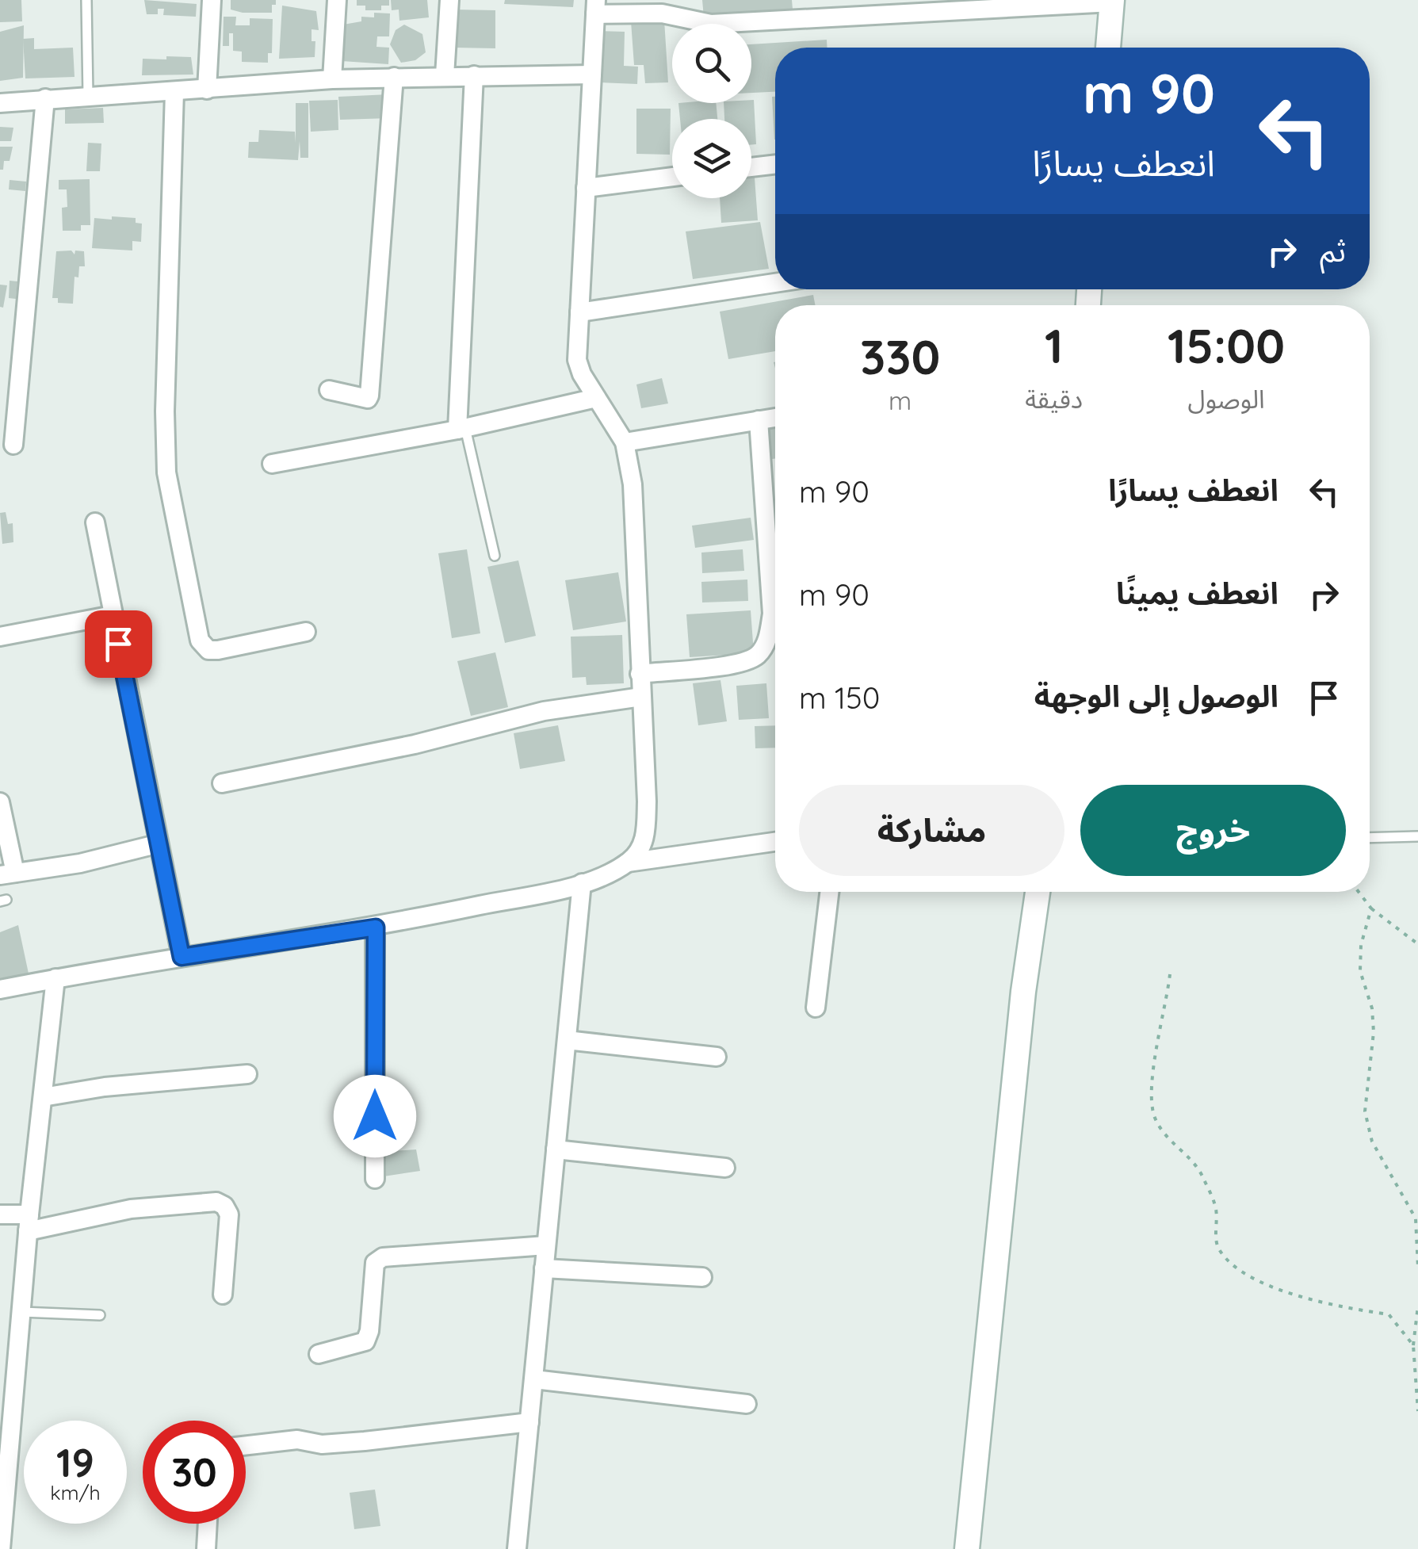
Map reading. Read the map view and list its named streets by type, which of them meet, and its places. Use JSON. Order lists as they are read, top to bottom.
{
  "page": {
    "turn": ["90 m", "انعطف يسارًا"],
    "then": "ثم",
    "eta": [
      "15:00",
      "الوصول",
      "1",
      "دقيقة",
      "330",
      "m"
    ],
    "list": [
      {
        "name": "انعطف يسارًا",
        "value": "90 m"
      },
      {
        "name": "انعطف يمينًا",
        "value": "90 m"
      },
      {
        "name": "الوصول إلى الوجهة",
        "value": "150 m"
      }
    ],
    "buttons": ["خروج", "مشاركة"],
    "speed": "19 km/h",
    "limit": "30"
  }
}
